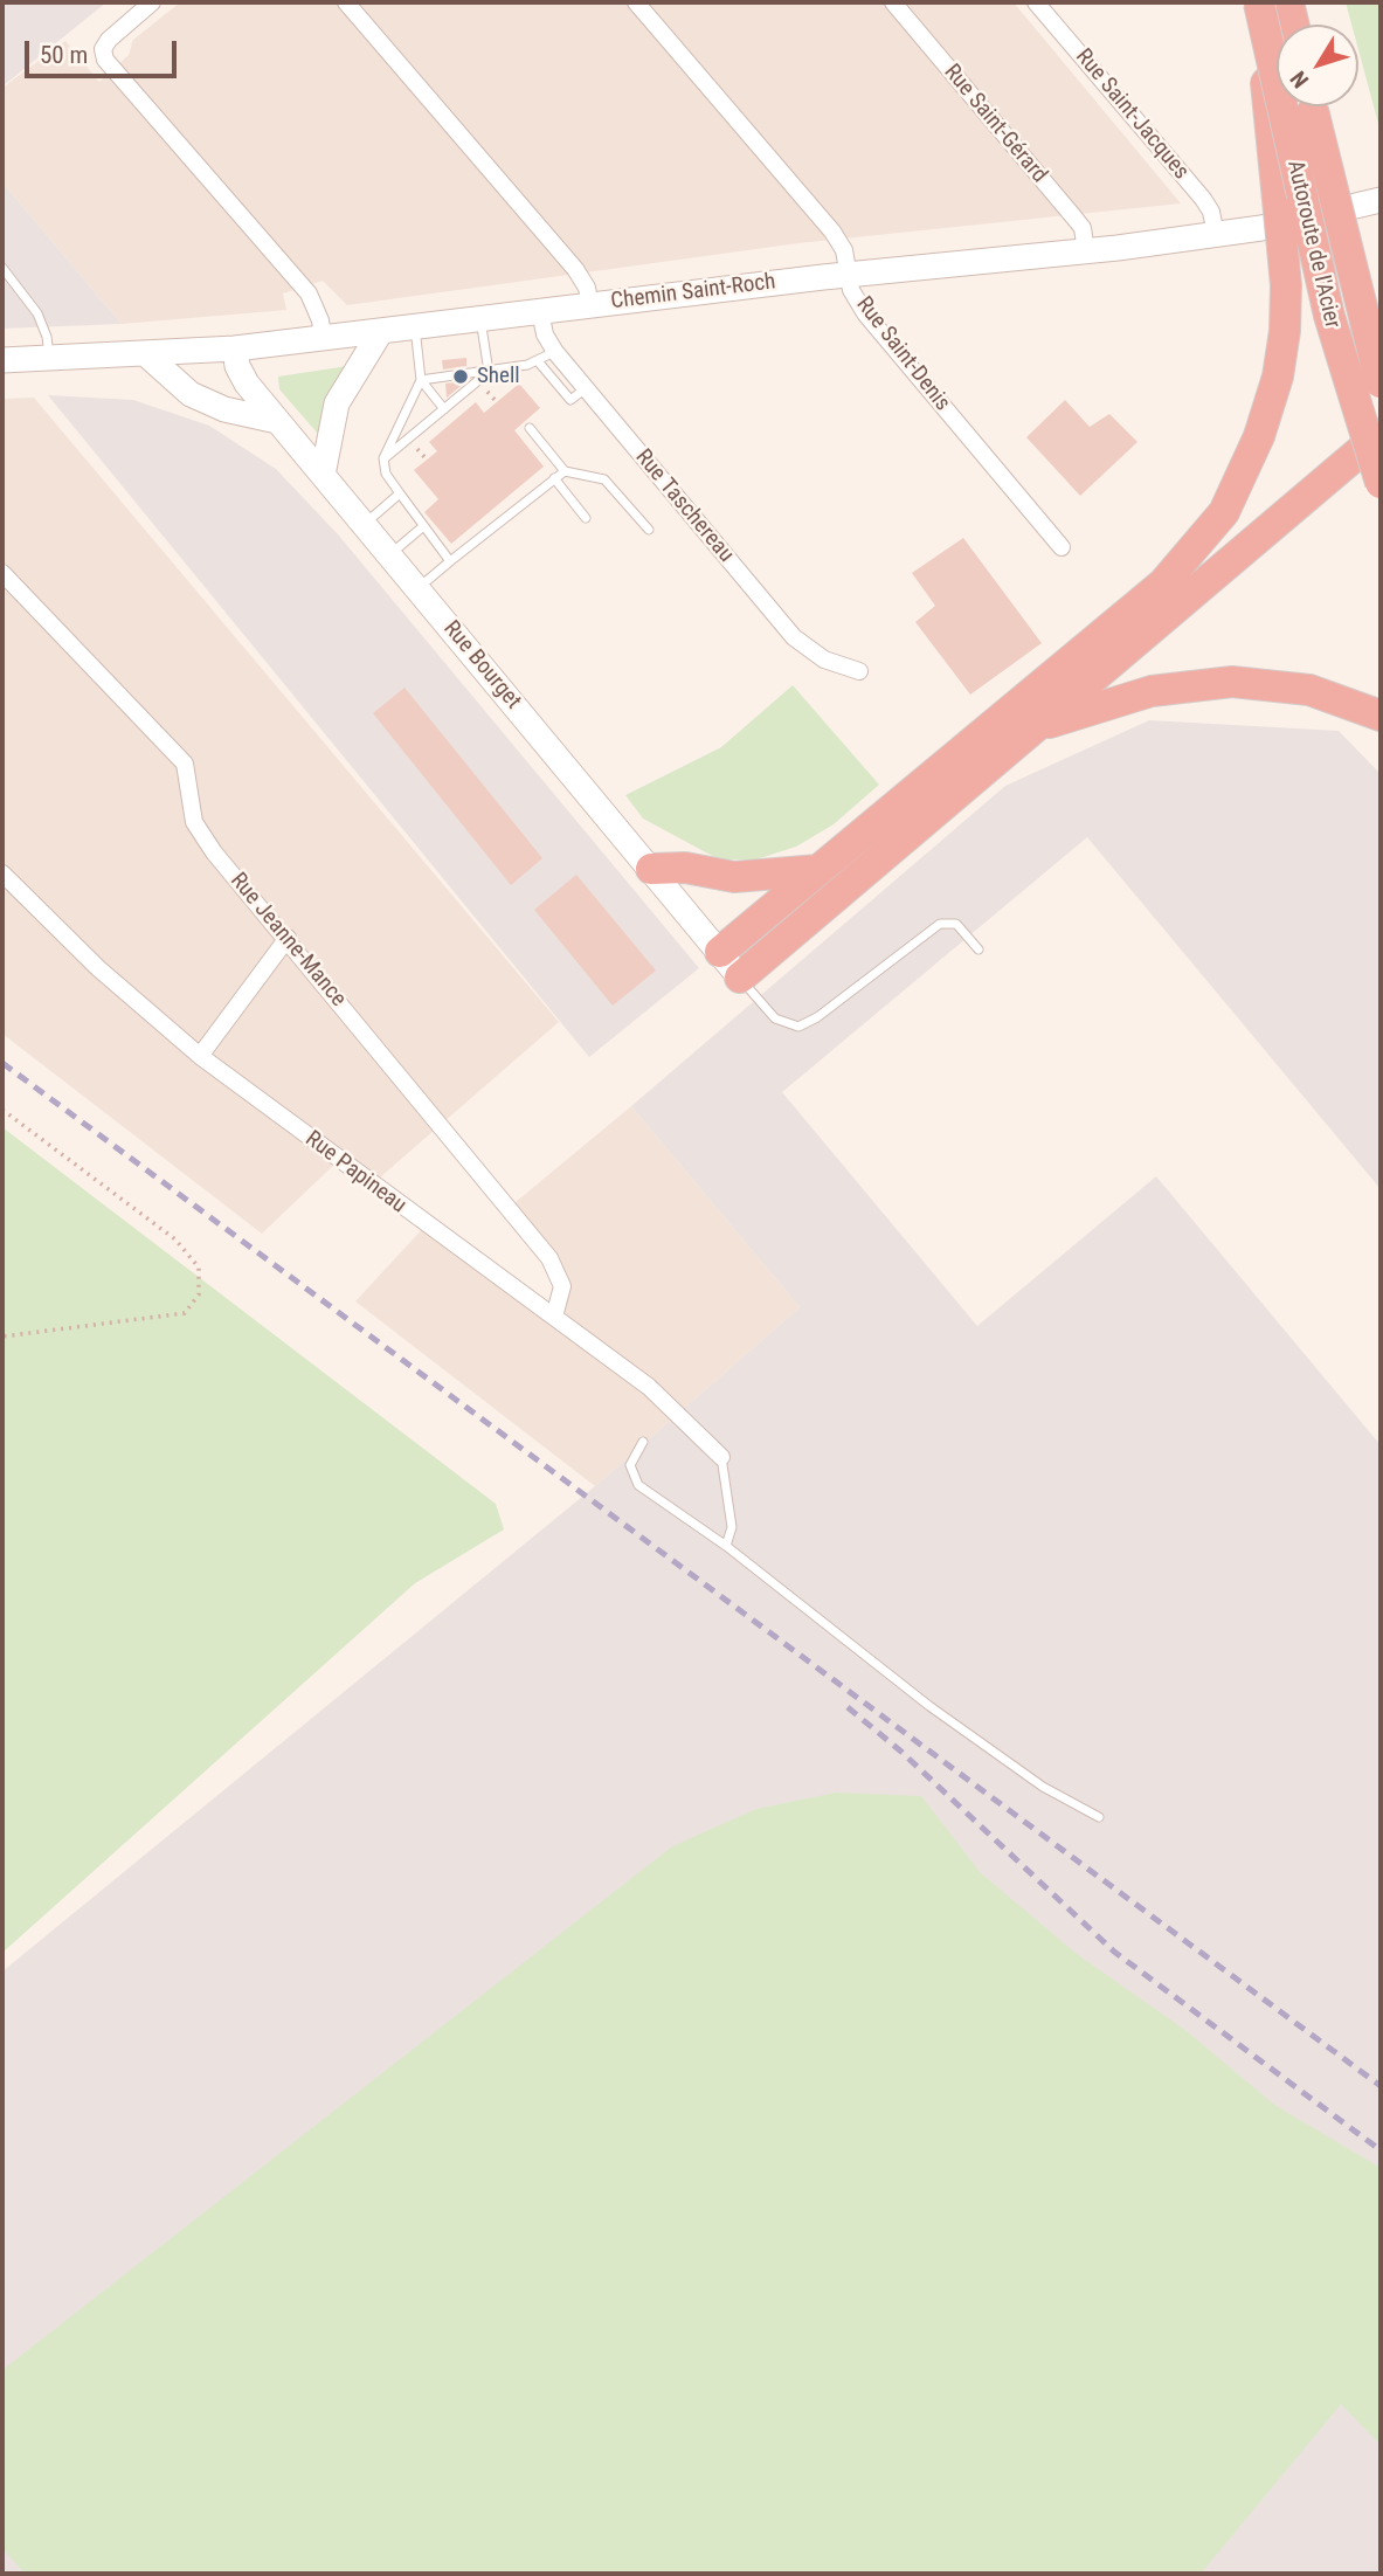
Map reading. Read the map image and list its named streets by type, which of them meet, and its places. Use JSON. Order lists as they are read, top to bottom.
{
  "streets": {
    "highway": ["Autoroute de l'Acier"],
    "main road": ["Chemin Saint-Roch", "Rue Bourget"],
    "street": [
      "Rue Saint-Jacques",
      "Rue Saint-Gérard",
      "Rue Saint-Denis",
      "Rue Taschereau",
      "Rue Jeanne-Mance",
      "Rue Papineau"
    ]
  },
  "crossings": [
    ["Rue Saint-Jacques", "Chemin Saint-Roch"],
    ["Rue Saint-Gérard", "Chemin Saint-Roch"],
    ["Chemin Saint-Roch", "Rue Saint-Denis"],
    ["Chemin Saint-Roch", "Rue Taschereau"],
    ["Chemin Saint-Roch", "Rue Bourget"],
    ["Rue Jeanne-Mance", "Rue Papineau"]
  ],
  "places": ["Shell"],
  "scale_bar": "50 m",
  "north": "bottom left"
}
